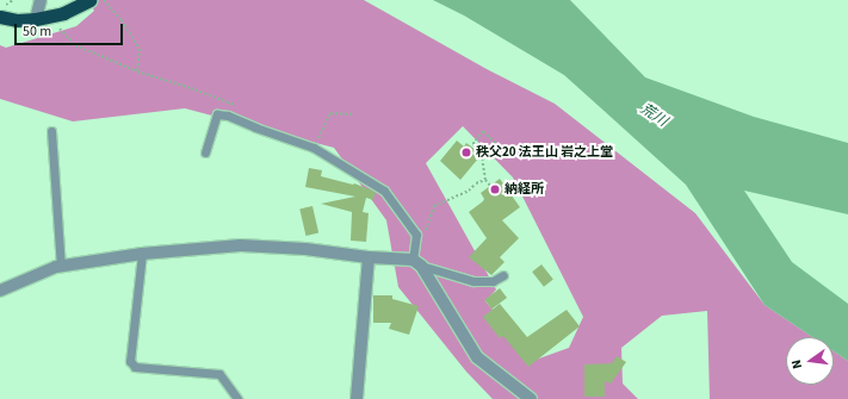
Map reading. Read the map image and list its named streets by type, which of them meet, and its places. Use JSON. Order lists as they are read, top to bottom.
{
  "water": ["荒川"],
  "places": ["秩父20 法王山 岩之上堂", "納経所"],
  "scale_bar": "50 m",
  "north": "left"
}
